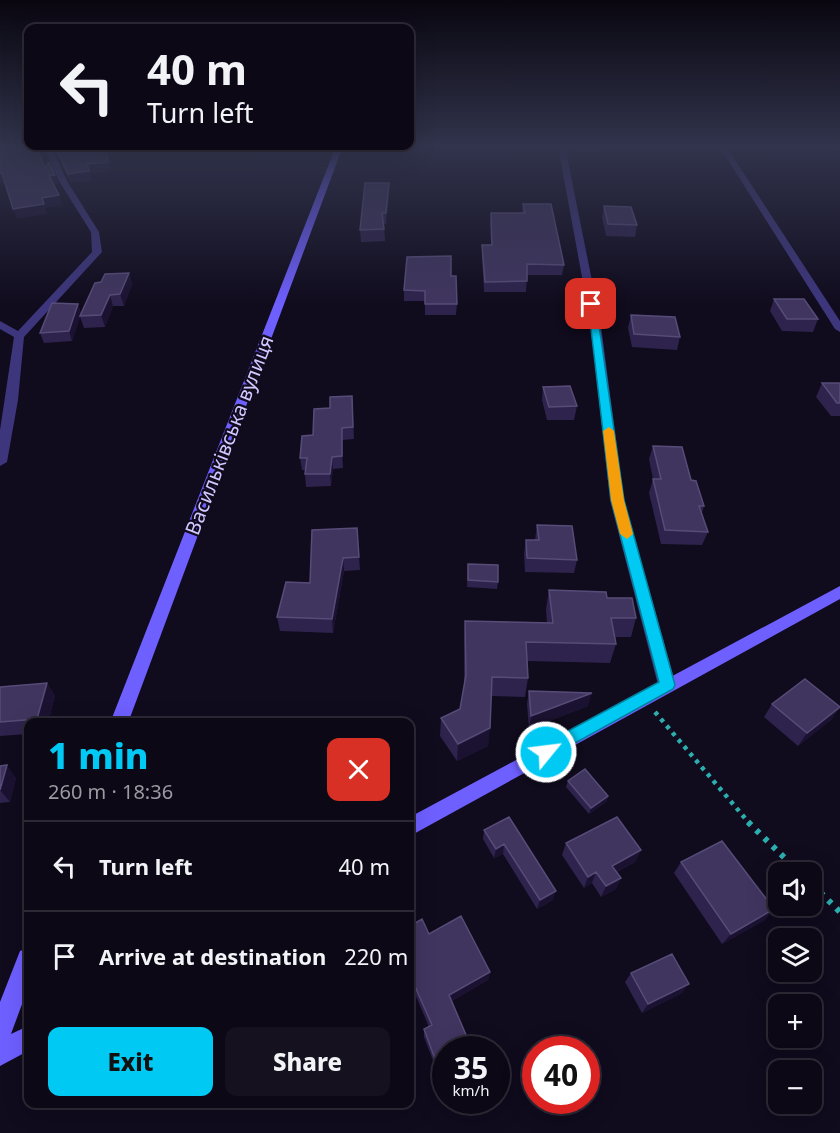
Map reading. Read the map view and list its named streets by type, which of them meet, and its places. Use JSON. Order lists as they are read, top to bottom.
{
  "streets": {
    "street": ["Васильківська вулиця"]
  },
  "page": {
    "turn": ["40 m", "Turn left"],
    "heading": ["1 min", "260 m · 18:36"],
    "list": [
      {
        "name": "Turn left",
        "value": "40 m"
      },
      {
        "name": "Arrive at destination",
        "value": "220 m"
      }
    ],
    "map_buttons": ["+", "−"],
    "buttons": ["Exit", "Share"],
    "speed": "35 km/h",
    "limit": "40"
  }
}
